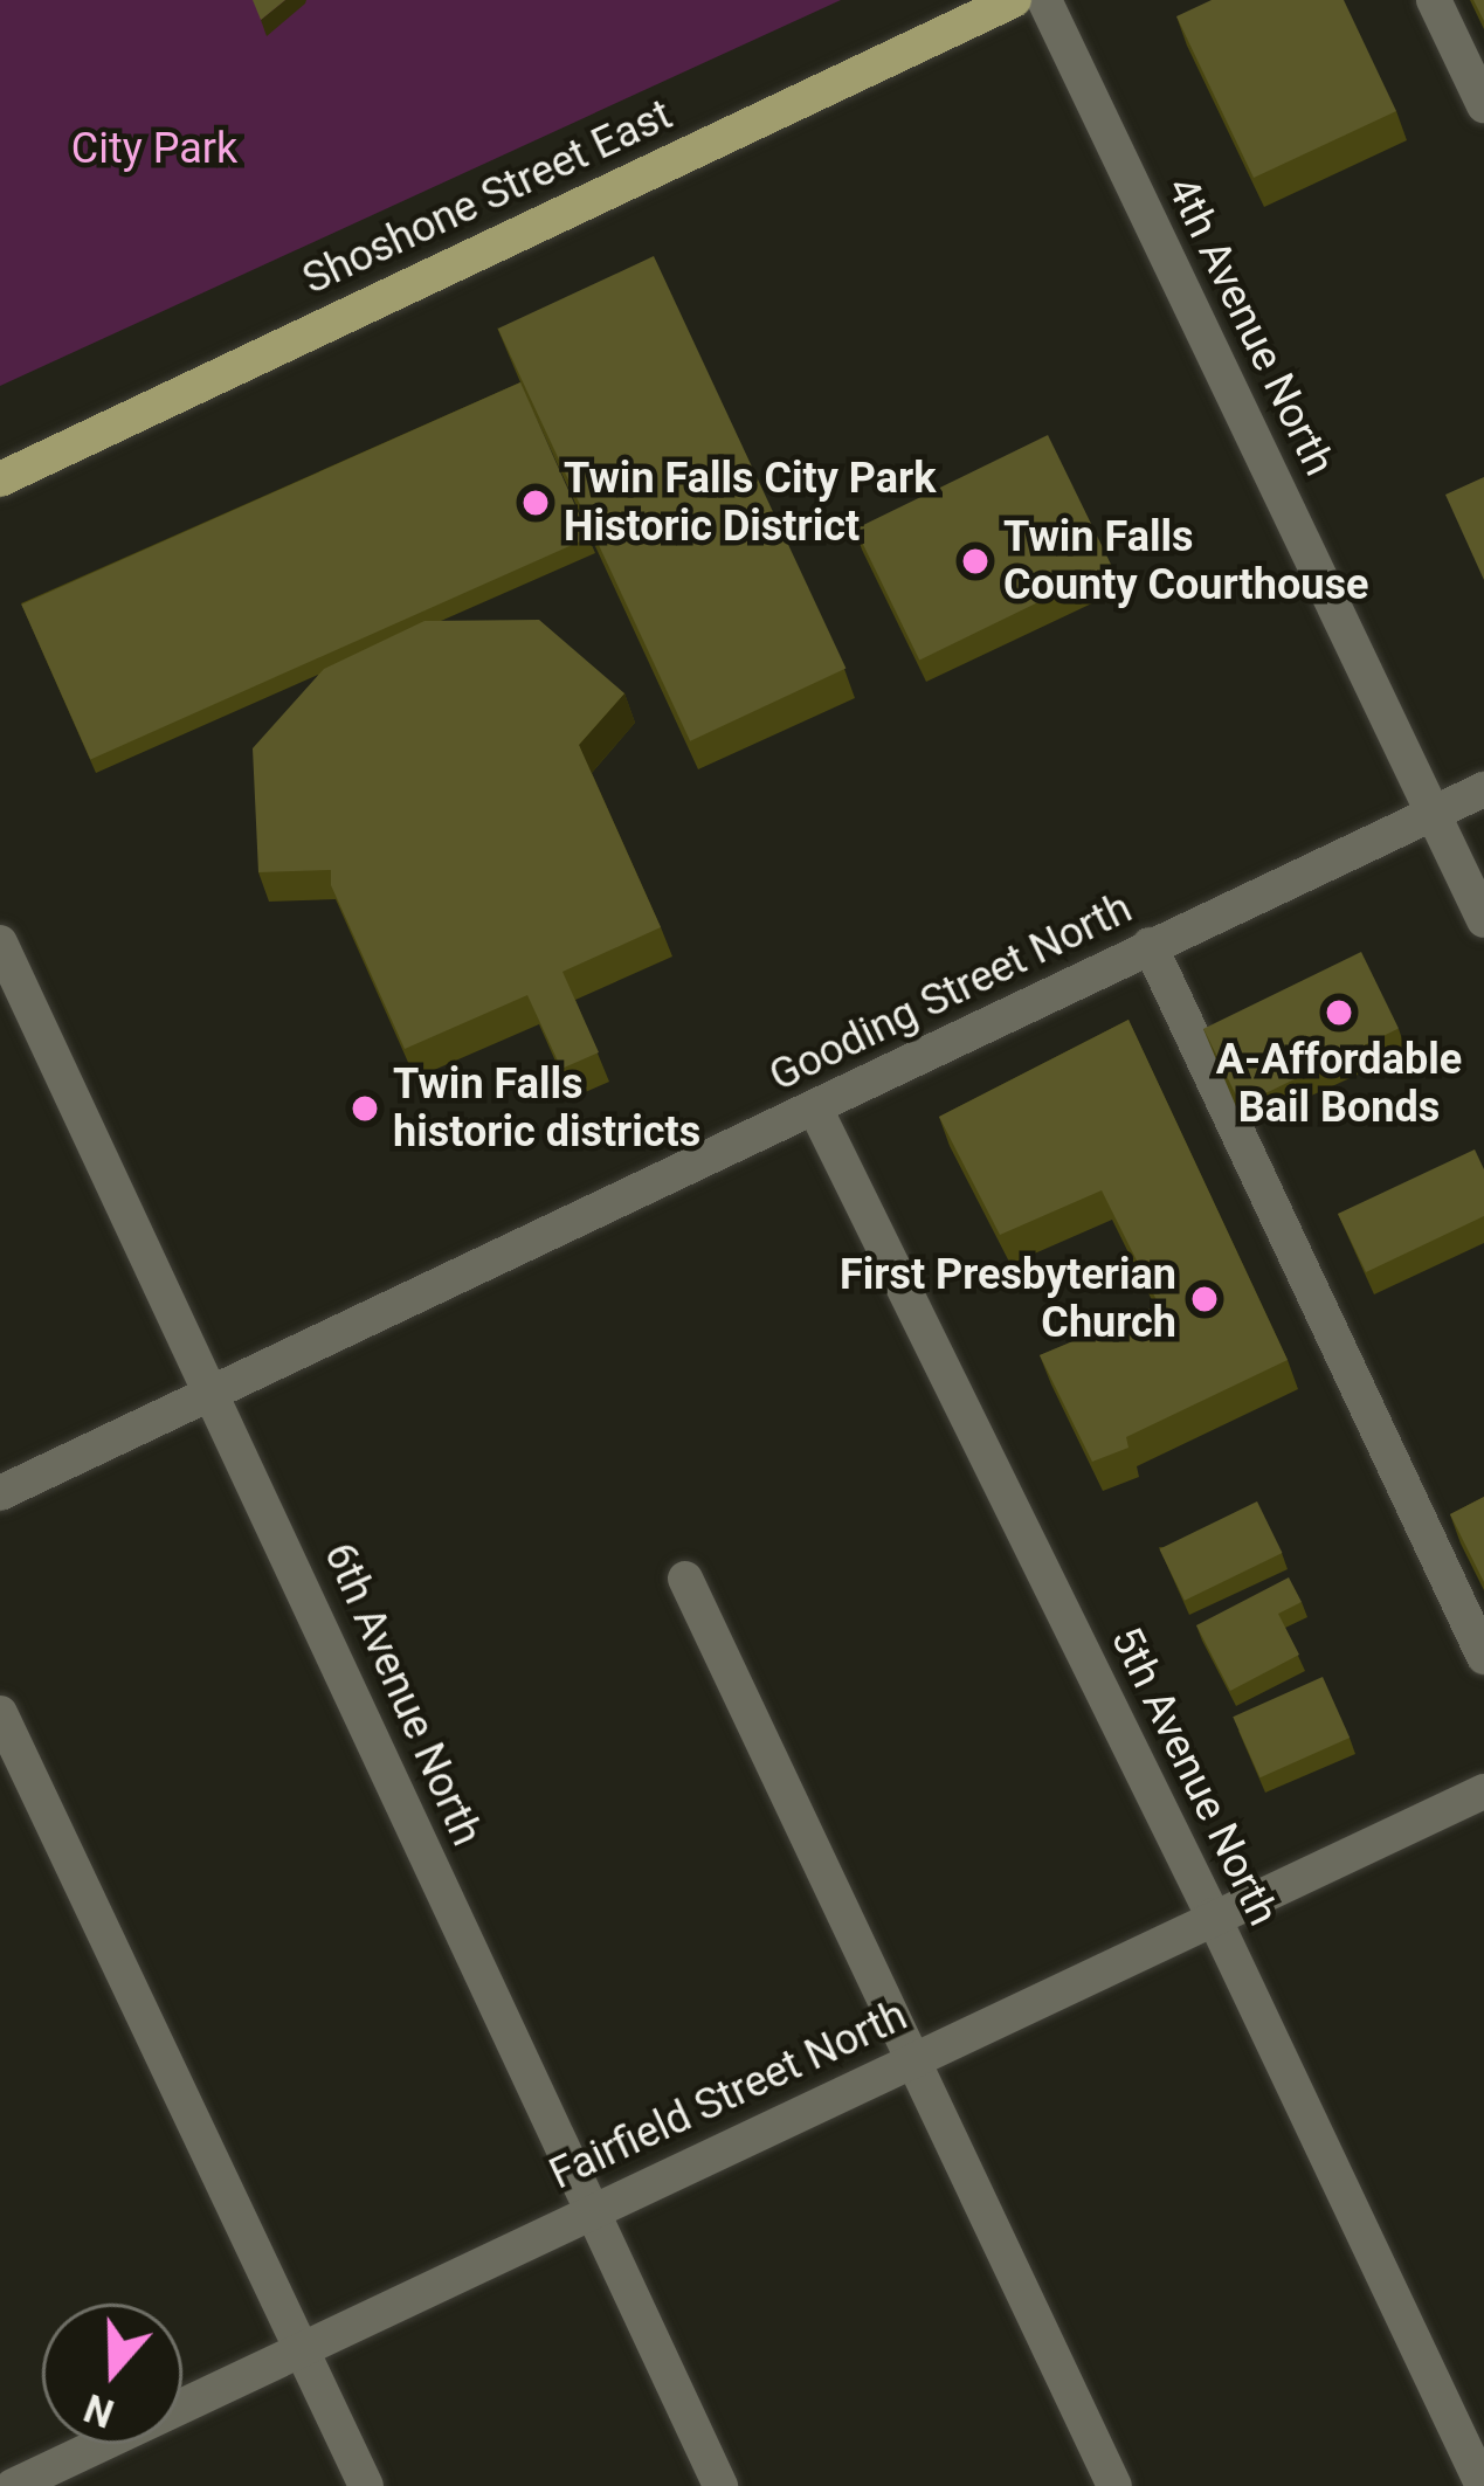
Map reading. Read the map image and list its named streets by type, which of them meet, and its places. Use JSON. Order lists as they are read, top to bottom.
{
  "streets": {
    "main road": ["Shoshone Street East"],
    "street": [
      "4th Avenue North",
      "Gooding Street North",
      "6th Avenue North",
      "5th Avenue North",
      "Fairfield Street North"
    ]
  },
  "crossings": [
    ["4th Avenue North", "Gooding Street North"],
    ["Gooding Street North", "6th Avenue North"],
    ["Gooding Street North", "5th Avenue North"],
    ["6th Avenue North", "Fairfield Street North"],
    ["5th Avenue North", "Fairfield Street North"]
  ],
  "parks": ["City Park"],
  "places": [
    "Twin Falls City Park Historic District",
    "Twin Falls County Courthouse",
    "A-Affordable Bail Bonds",
    "Twin Falls historic districts",
    "First Presbyterian Church"
  ],
  "north": "bottom"
}
